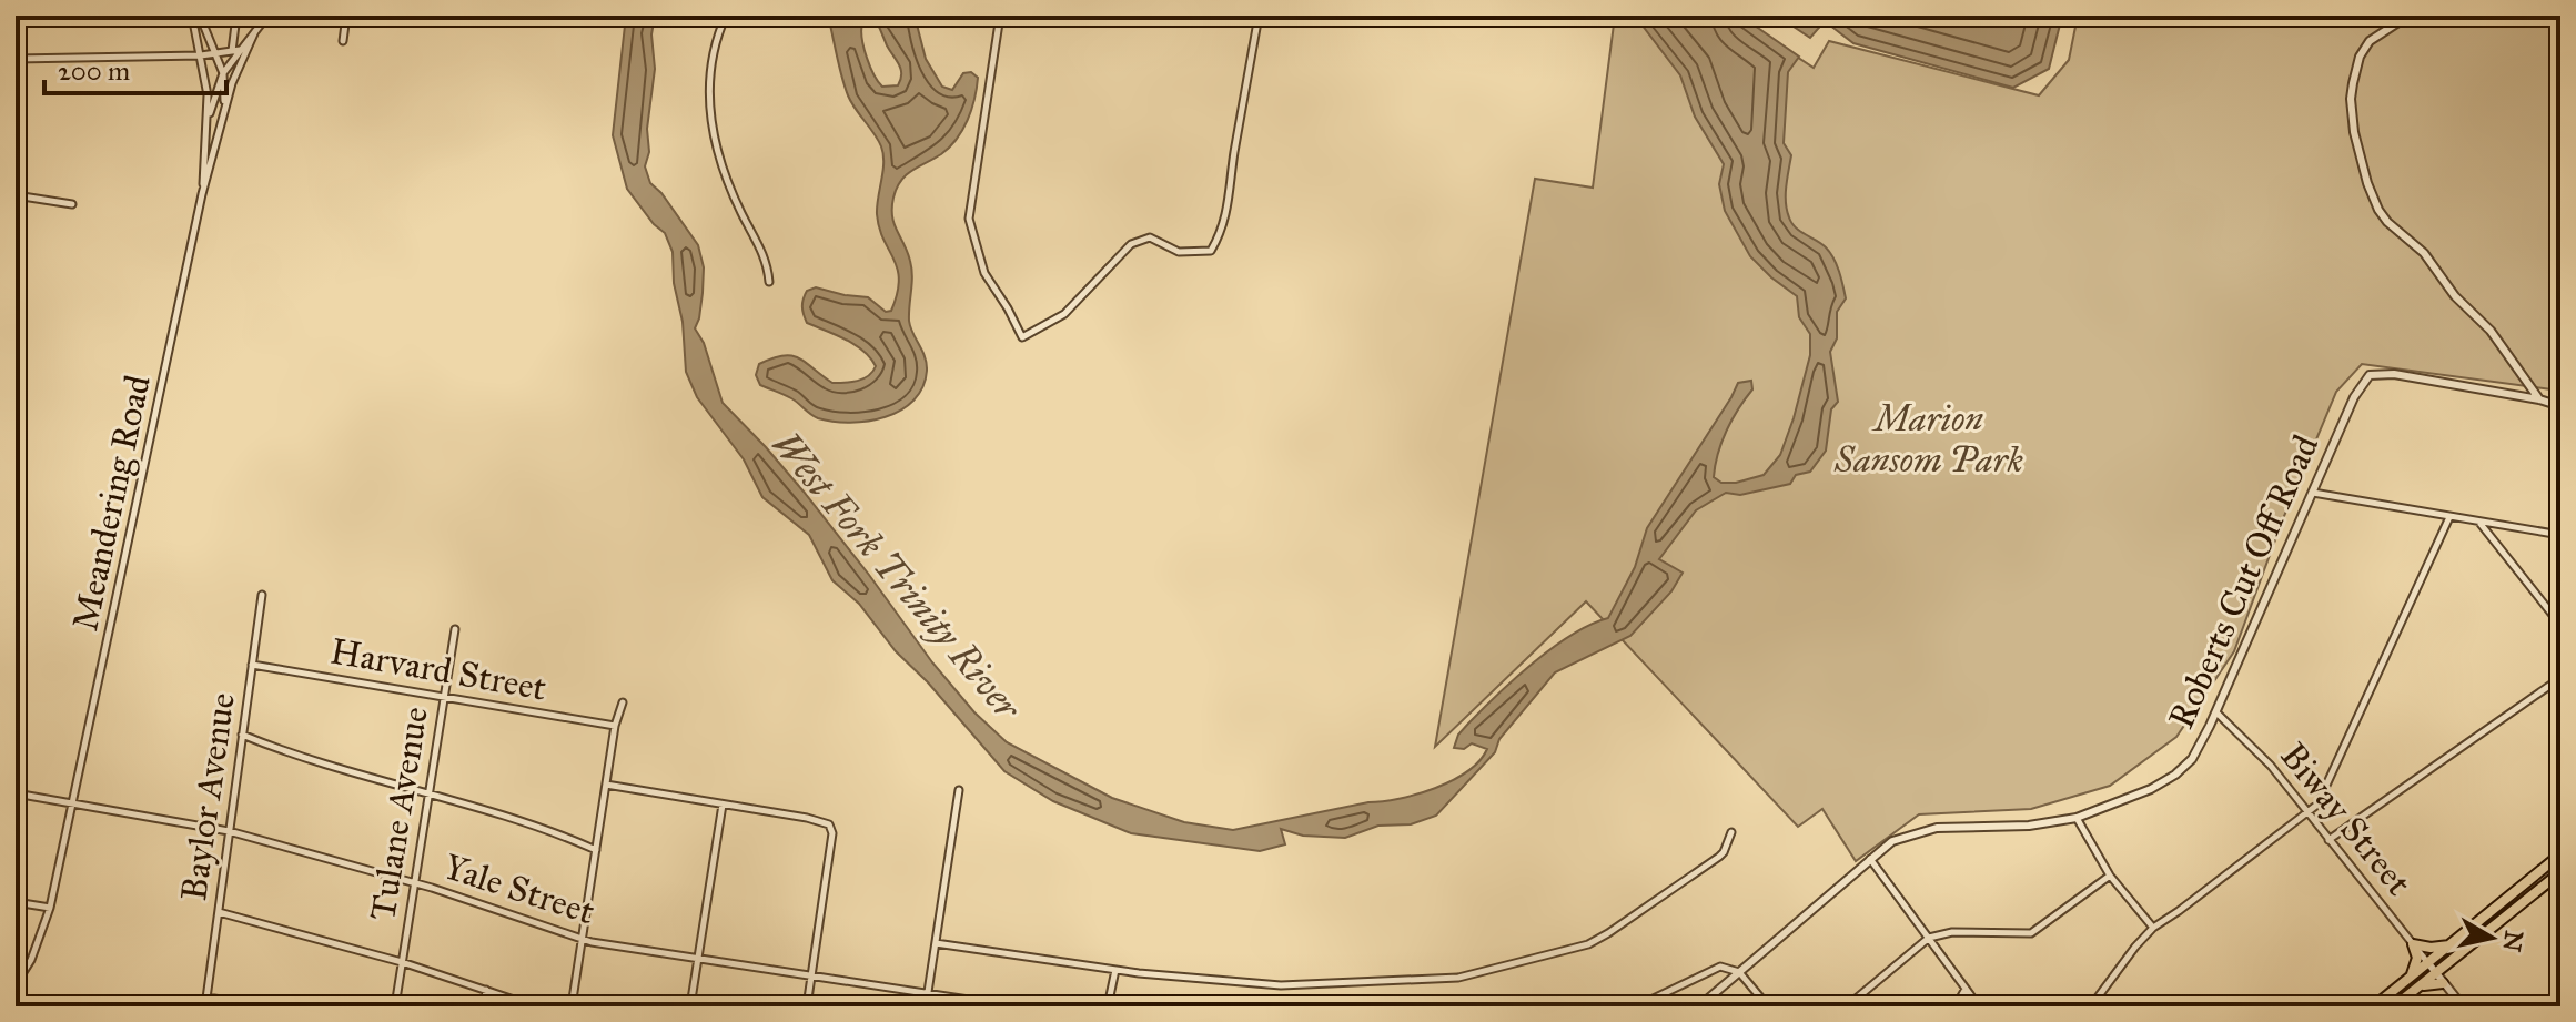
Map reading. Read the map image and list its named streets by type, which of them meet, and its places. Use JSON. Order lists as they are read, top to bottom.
{
  "streets": {
    "street": [
      "Meandering Road",
      "Roberts Cut Off Road",
      "Harvard Street",
      "Baylor Avenue",
      "Tulane Avenue",
      "Biway Street",
      "Yale Street"
    ]
  },
  "crossings": [
    ["Meandering Road", "Yale Street"],
    ["Roberts Cut Off Road", "Biway Street"],
    ["Harvard Street", "Baylor Avenue"],
    ["Harvard Street", "Tulane Avenue"],
    ["Baylor Avenue", "Yale Street"],
    ["Tulane Avenue", "Yale Street"]
  ],
  "water": ["West Fork Trinity River"],
  "parks": ["Marion Sansom Park"],
  "scale_bar": "200 m",
  "north": "right"
}
